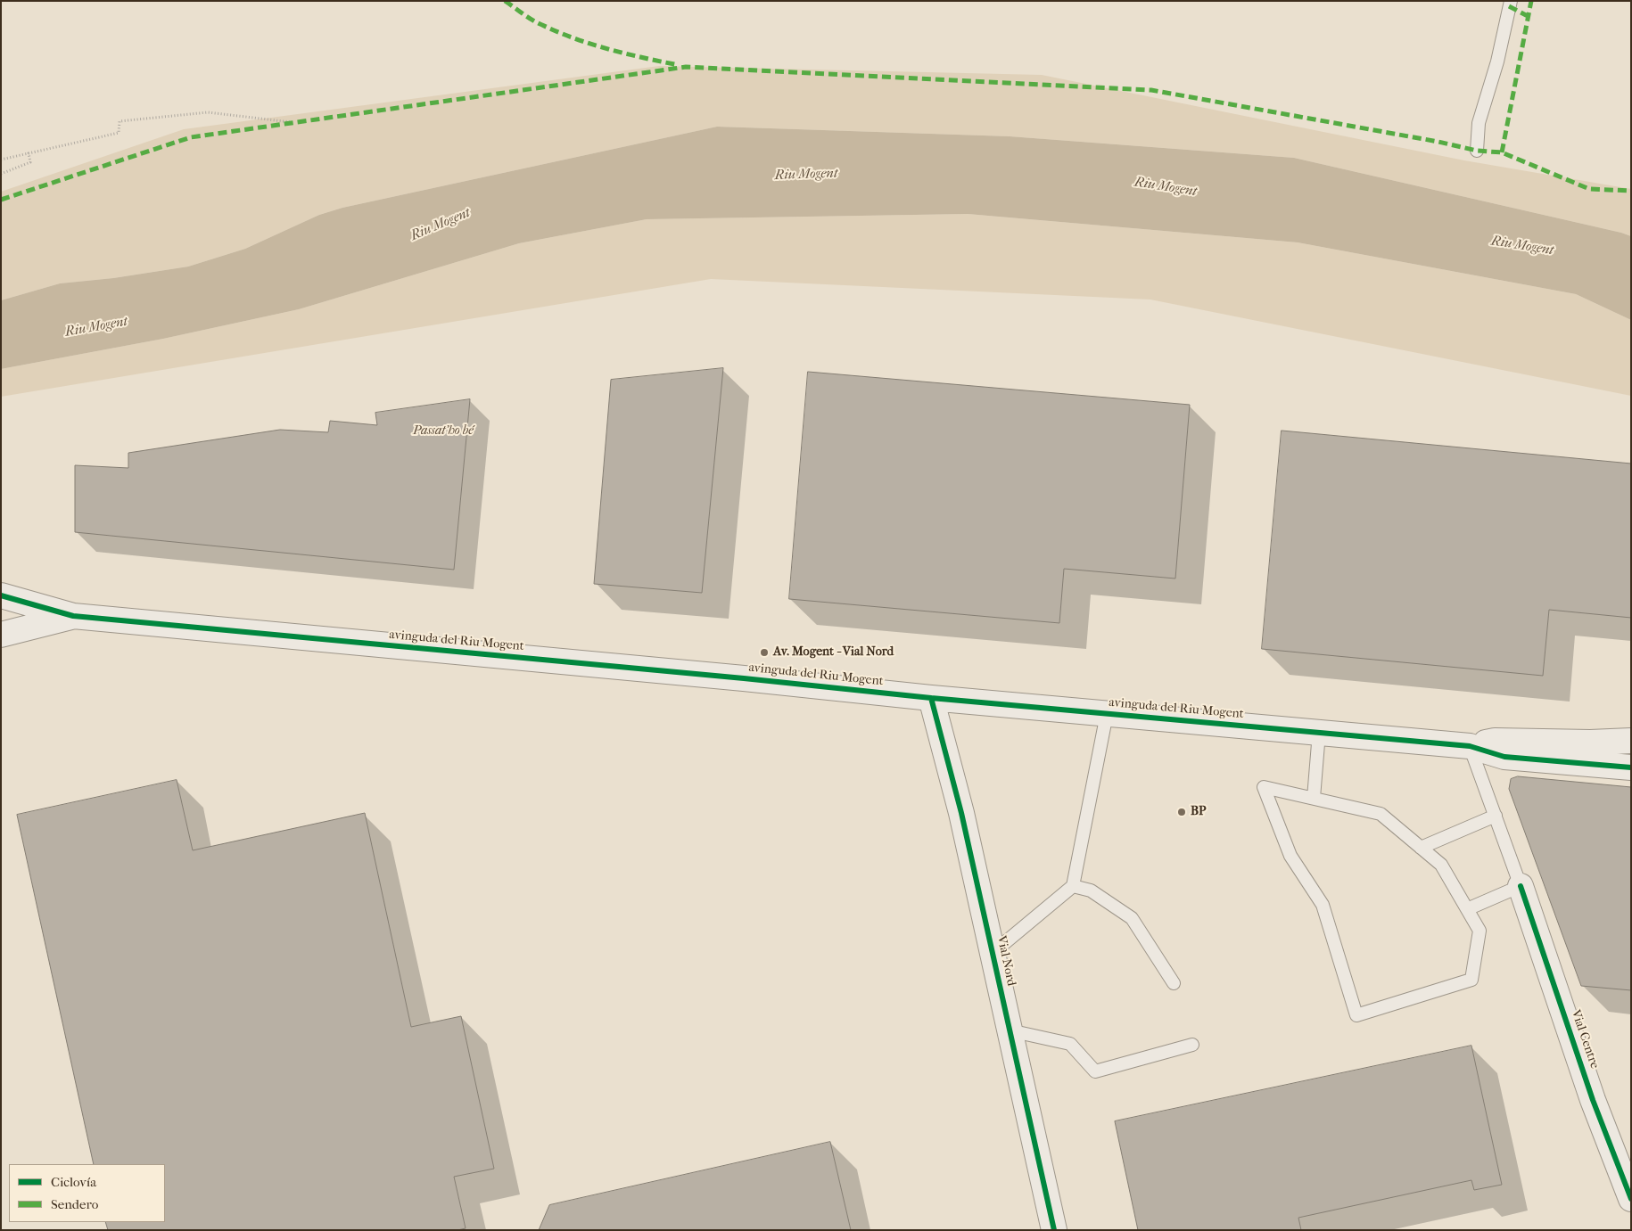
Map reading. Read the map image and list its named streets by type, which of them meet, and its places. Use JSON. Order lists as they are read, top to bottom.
{
  "streets": {
    "street": ["avinguda del Riu Mogent", "Vial Nord", "Vial Centre"]
  },
  "crossings": [
    ["avinguda del Riu Mogent", "Vial Nord"]
  ],
  "water": ["Riu Mogent"],
  "parks": ["Passat'ho bé"],
  "places": ["Av. Mogent - Vial Nord", "BP"],
  "legend": ["Ciclovía", "Sendero"]
}
